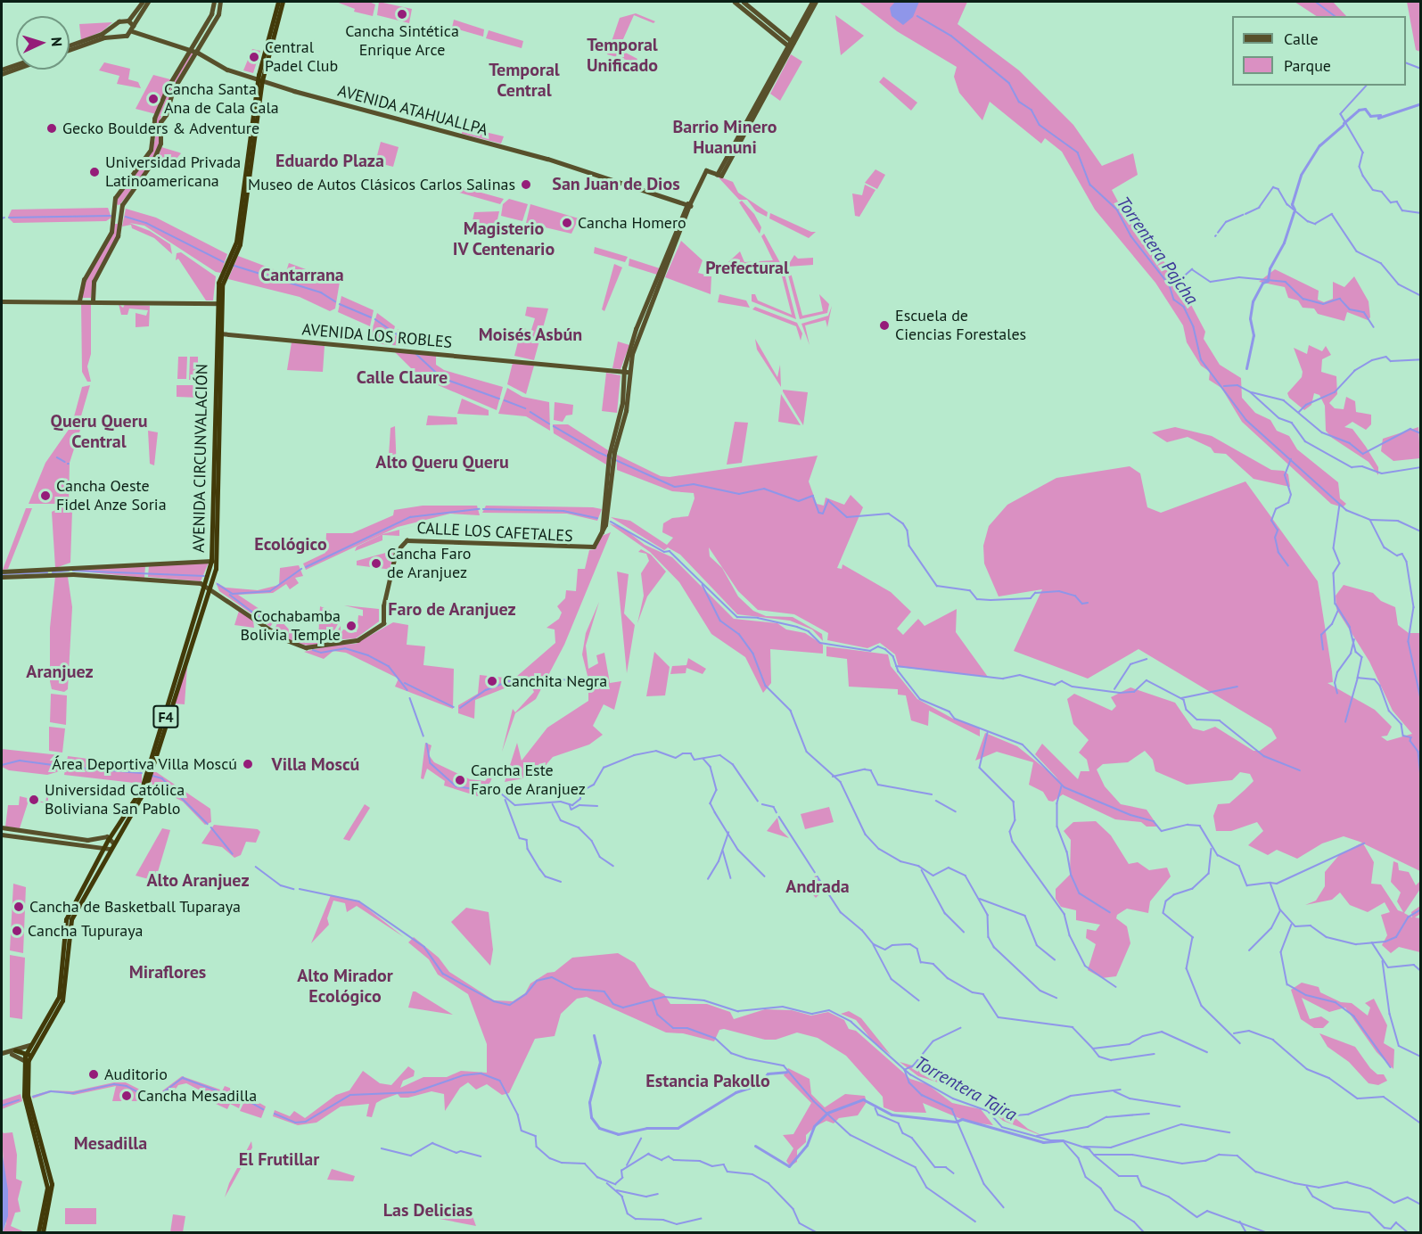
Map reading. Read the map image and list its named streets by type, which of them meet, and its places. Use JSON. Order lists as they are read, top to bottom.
{
  "streets": {
    "highway": ["AVENIDA CIRCUNVALACIÓN", "F4"],
    "main road": ["AVENIDA ATAHUALLPA", "AVENIDA LOS ROBLES", "CALLE LOS CAFETALES"]
  },
  "crossings": [
    ["AVENIDA ATAHUALLPA", "AVENIDA CIRCUNVALACIÓN"],
    ["AVENIDA LOS ROBLES", "AVENIDA CIRCUNVALACIÓN"],
    ["AVENIDA LOS ROBLES", "CALLE LOS CAFETALES"],
    ["AVENIDA CIRCUNVALACIÓN", "CALLE LOS CAFETALES"]
  ],
  "districts": [
    "Temporal Unificado",
    "Temporal Central",
    "Barrio Minero Huanuni",
    "Eduardo Plaza",
    "San Juan de Dios",
    "Magisterio IV Centenario",
    "Prefectural",
    "Cantarrana",
    "Moisés Asbún",
    "Calle Claure",
    "Queru Queru Central",
    "Alto Queru Queru",
    "Ecológico",
    "Faro de Aranjuez",
    "Aranjuez",
    "Villa Moscú",
    "Alto Aranjuez",
    "Andrada",
    "Miraflores",
    "Alto Mirador Ecológico",
    "Estancia Pakollo",
    "Mesadilla",
    "El Frutillar",
    "Las Delicias"
  ],
  "water": ["Torrentera Pajcha", "Torrentera Tajra"],
  "places": [
    "Cancha Sintética Enrique Arce",
    "Central Padel Club",
    "Cancha Santa Ana de Cala Cala",
    "Gecko Boulders & Adventure",
    "Universidad Privada Latinoamericana",
    "Museo de Autos Clásicos Carlos Salinas",
    "Cancha Homero",
    "Escuela de Ciencias Forestales",
    "Cancha Oeste Fidel Anze Soria",
    "Cancha Faro de Aranjuez",
    "Cochabamba Bolivia Temple",
    "Canchita Negra",
    "Área Deportiva Villa Moscú",
    "Cancha Este Faro de Aranjuez",
    "Universidad Católica Boliviana San Pablo",
    "Cancha de Basketball Tuparaya",
    "Cancha Tupuraya",
    "Auditorio",
    "Cancha Mesadilla"
  ],
  "legend": ["Calle", "Parque"],
  "north": "right"
}
